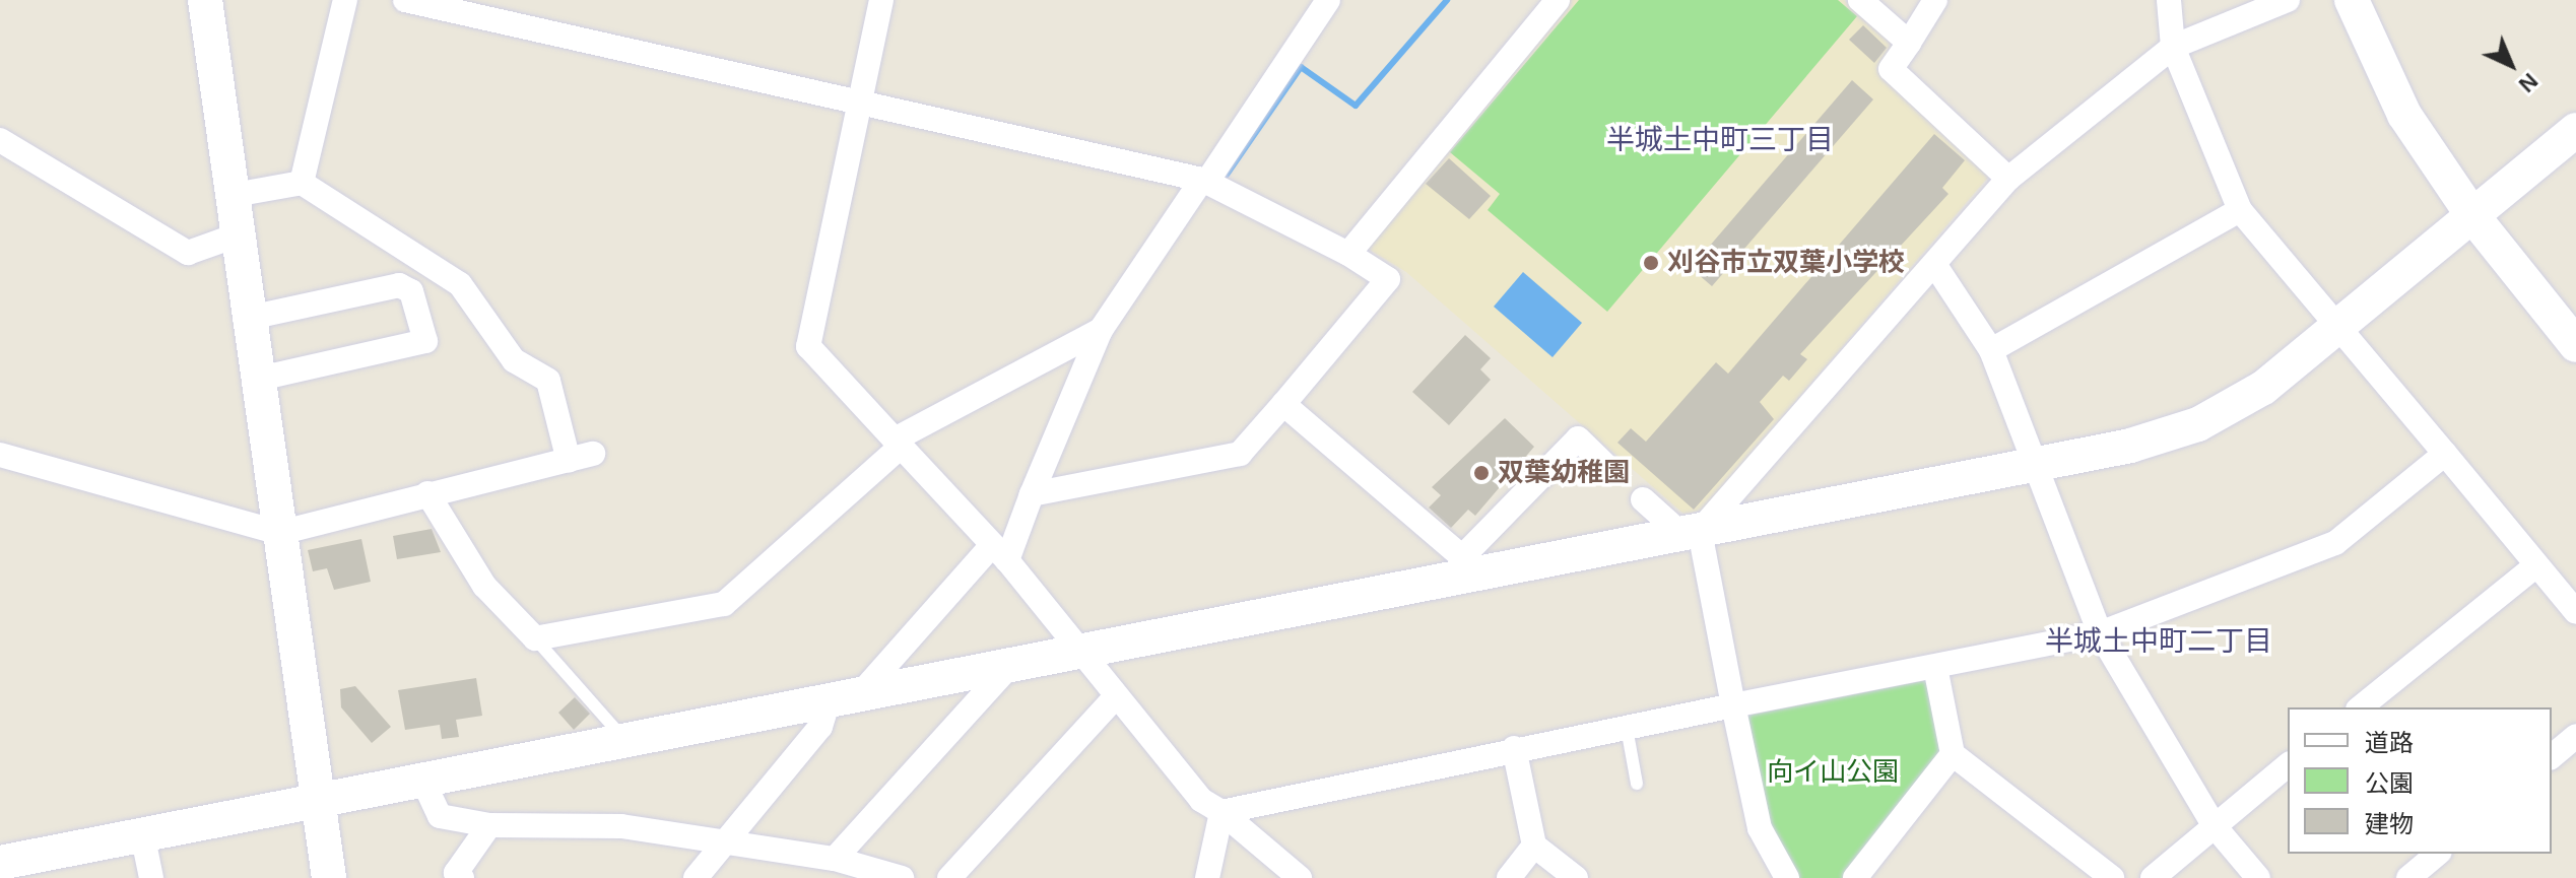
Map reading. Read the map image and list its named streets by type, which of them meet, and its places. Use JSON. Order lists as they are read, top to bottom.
{
  "districts": ["半城土中町三丁目", "半城土中町二丁目"],
  "parks": ["向イ山公園"],
  "places": ["刈谷市立双葉小学校", "双葉幼稚園"],
  "legend": ["道路", "公園", "建物"],
  "north": "bottom right"
}
